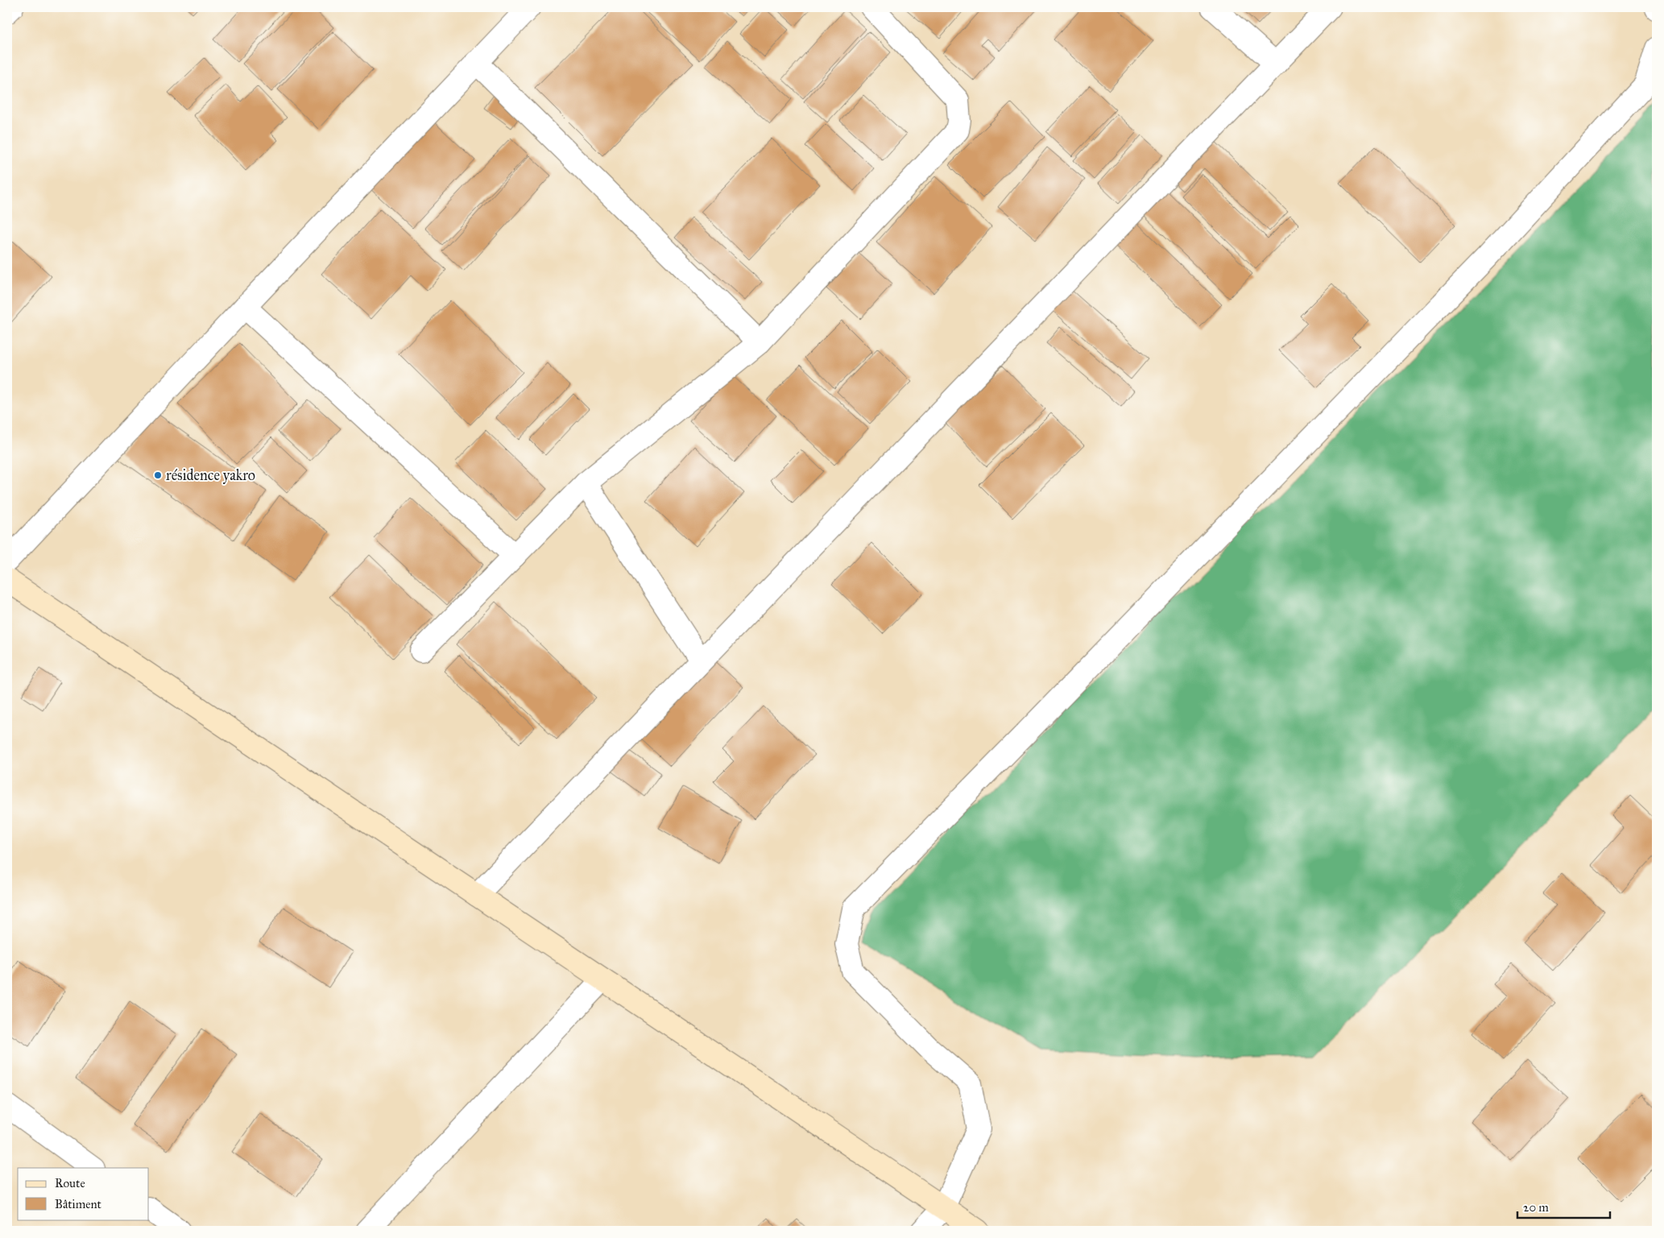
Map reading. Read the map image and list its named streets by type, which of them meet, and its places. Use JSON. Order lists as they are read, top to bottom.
{
  "places": ["résidence yakro"],
  "legend": ["Route", "Bâtiment"],
  "scale_bar": "20 m"
}
